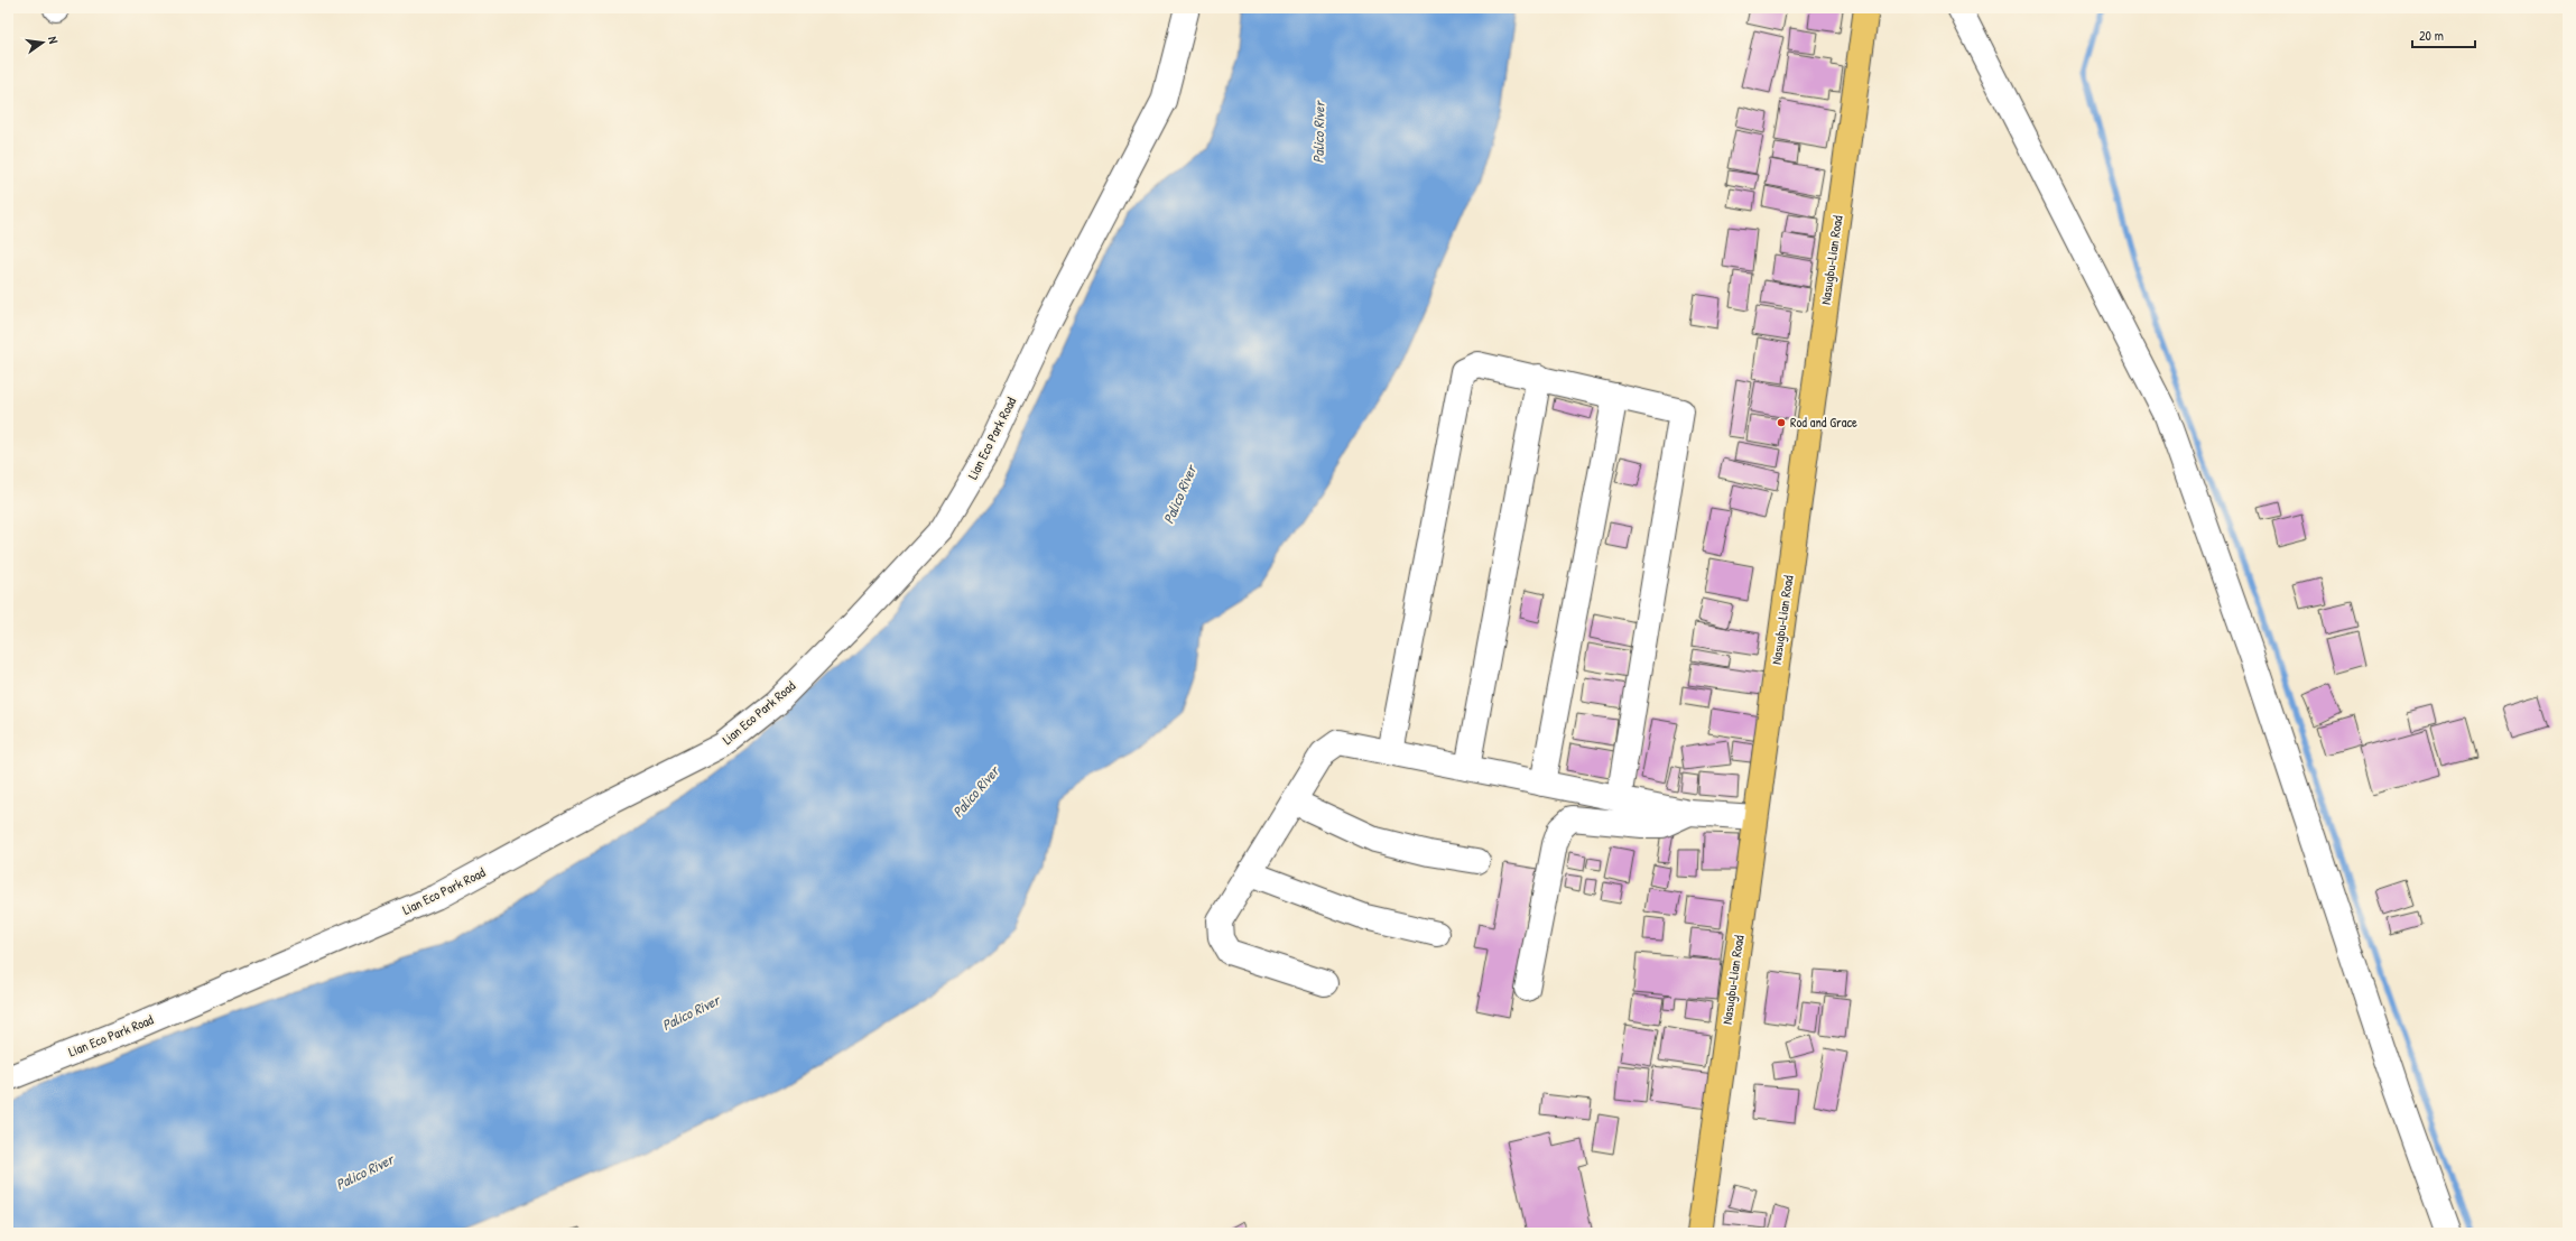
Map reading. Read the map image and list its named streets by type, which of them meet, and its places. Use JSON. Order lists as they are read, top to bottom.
{
  "streets": {
    "main road": ["Nasugbu-Lian Road"],
    "street": ["Lian Eco Park Road"]
  },
  "water": ["Palico River"],
  "places": ["Rod and Grace"],
  "scale_bar": "20 m",
  "north": "right"
}
